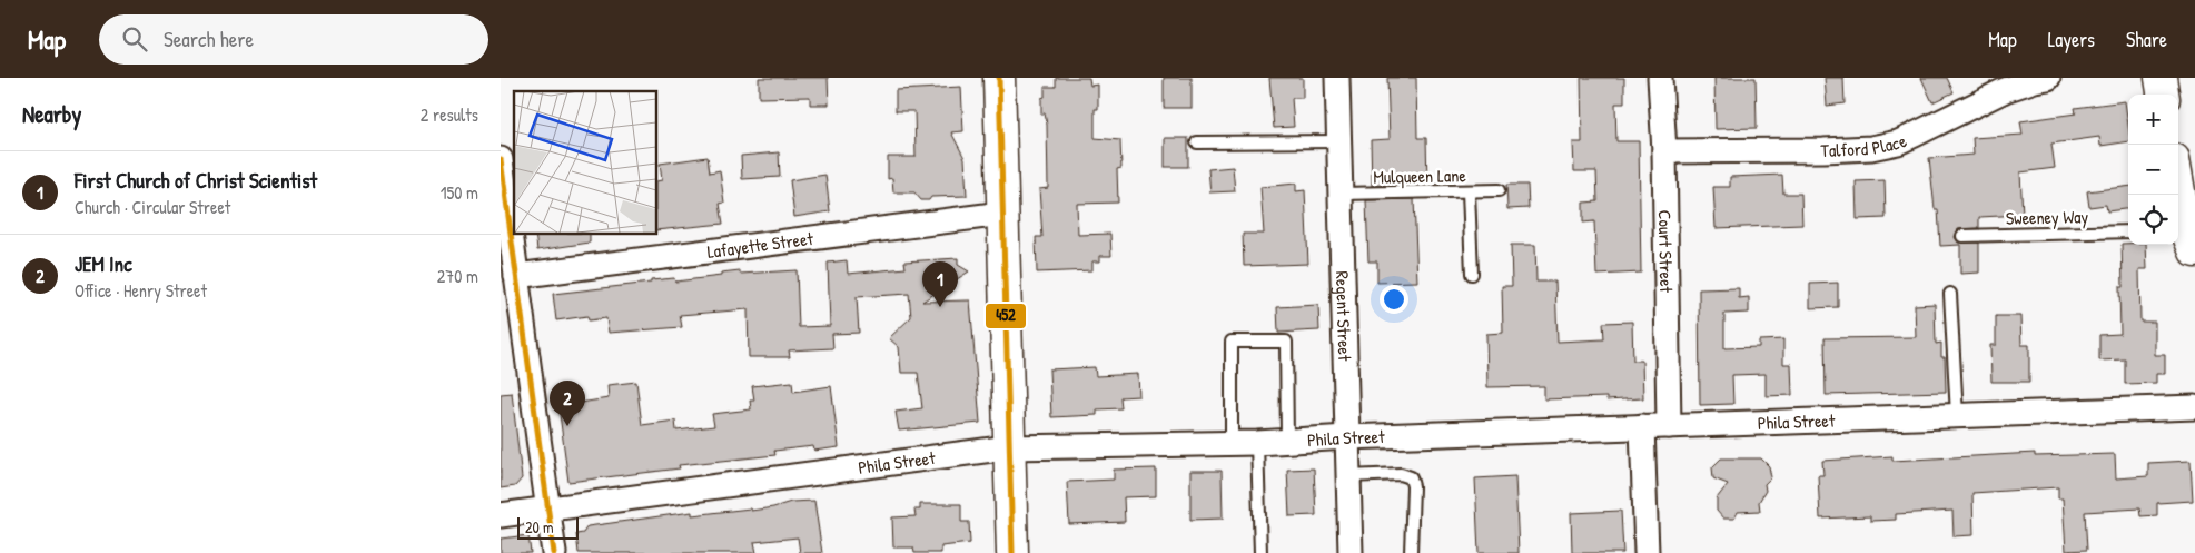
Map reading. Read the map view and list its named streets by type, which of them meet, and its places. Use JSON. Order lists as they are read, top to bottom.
{
  "streets": {
    "street": [
      "Talford Place",
      "Lafayette Street",
      "Court Street",
      "Regent Street",
      "Phila Street"
    ],
    "lane": ["Mulqueen Lane", "Sweeney Way"]
  },
  "crossings": [
    ["Talford Place", "Court Street"],
    ["Mulqueen Lane", "Regent Street"],
    ["Court Street", "Phila Street"],
    ["Regent Street", "Phila Street"]
  ],
  "lines": ["transit line 452"],
  "scale_bar": "20 m",
  "page": {
    "header": "Map",
    "search": "Search here",
    "nav": ["Map", "Layers", "Share"],
    "heading": ["Nearby", "2 results"],
    "map_buttons": ["+", "−"],
    "list": [
      {
        "mark": "1",
        "name": "First Church of Christ Scientist",
        "note": "Church · Circular Street",
        "value": "150 m"
      },
      {
        "mark": "2",
        "name": "JEM Inc",
        "note": "Office · Henry Street",
        "value": "270 m"
      }
    ],
    "pins": ["1", "2"],
    "scale": "20 m"
  }
}
